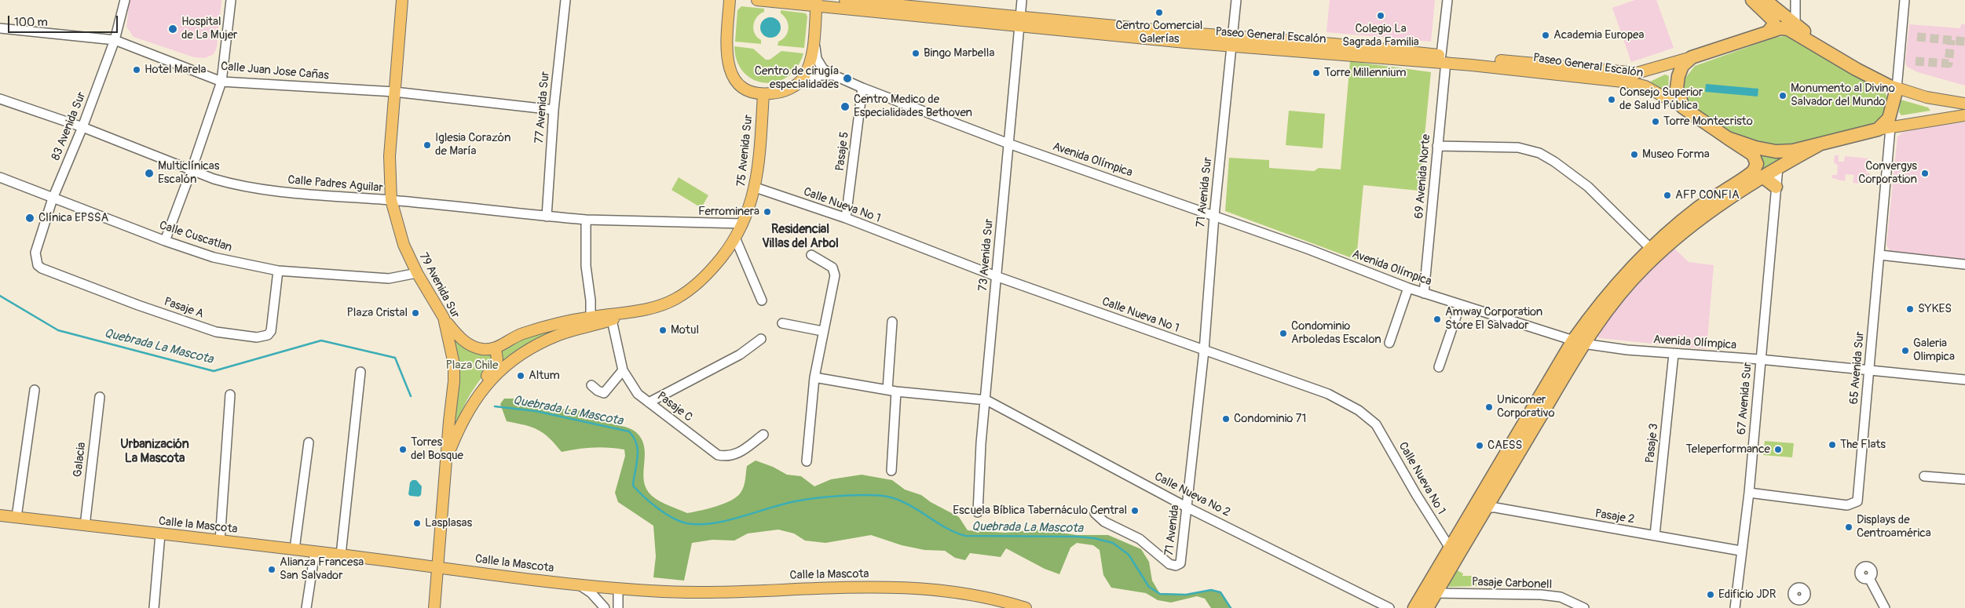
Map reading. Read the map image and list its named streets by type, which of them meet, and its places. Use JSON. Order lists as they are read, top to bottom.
{
  "streets": {
    "main road": [
      "Paseo General Escalón",
      "75 Avenida Sur",
      "79 Avenida Sur",
      "Calle la Mascota"
    ],
    "street": [
      "Calle Juan Jose Cañas",
      "77 Avenida Sur",
      "83 Avenida Sur",
      "Pasaje 5",
      "Avenida Olímpica",
      "69 Avenida Norte",
      "Calle Padres Aguilar",
      "71 Avenida Sur",
      "Calle Nueva No 1",
      "Calle Cuscatlan",
      "73 Avenida Sur",
      "Pasaje A",
      "65 Avenida Sur",
      "67 Avenida Sur",
      "Pasaje C",
      "Pasaje 3",
      "Galacia",
      "Calle Nueva No 2",
      "Pasaje 2",
      "71 Avenida",
      "Pasaje Carbonell"
    ]
  },
  "crossings": [
    ["Paseo General Escalón", "69 Avenida Norte"],
    ["Paseo General Escalón", "71 Avenida Sur"],
    ["Paseo General Escalón", "73 Avenida Sur"],
    ["Calle Juan Jose Cañas", "77 Avenida Sur"],
    ["Calle Juan Jose Cañas", "83 Avenida Sur"],
    ["Calle Juan Jose Cañas", "79 Avenida Sur"],
    ["77 Avenida Sur", "Calle Padres Aguilar"],
    ["83 Avenida Sur", "Calle Padres Aguilar"],
    ["83 Avenida Sur", "Calle Cuscatlan"],
    ["83 Avenida Sur", "Pasaje A"],
    ["75 Avenida Sur", "Calle Padres Aguilar"],
    ["75 Avenida Sur", "Calle Nueva No 1"],
    ["75 Avenida Sur", "79 Avenida Sur"],
    ["75 Avenida Sur", "Pasaje C"],
    ["Pasaje 5", "Avenida Olímpica"],
    ["Pasaje 5", "Calle Nueva No 1"],
    ["Avenida Olímpica", "69 Avenida Norte"],
    ["Avenida Olímpica", "71 Avenida Sur"],
    ["Avenida Olímpica", "73 Avenida Sur"],
    ["Avenida Olímpica", "65 Avenida Sur"],
    ["Avenida Olímpica", "67 Avenida Sur"],
    ["Avenida Olímpica", "Pasaje 3"],
    ["Calle Padres Aguilar", "79 Avenida Sur"],
    ["71 Avenida Sur", "Calle Nueva No 1"],
    ["71 Avenida Sur", "71 Avenida"],
    ["Calle Nueva No 1", "73 Avenida Sur"],
    ["Calle Nueva No 1", "71 Avenida"],
    ["Calle Cuscatlan", "79 Avenida Sur"],
    ["Calle Cuscatlan", "Pasaje A"],
    ["73 Avenida Sur", "Calle Nueva No 2"],
    ["79 Avenida Sur", "Calle la Mascota"],
    ["65 Avenida Sur", "67 Avenida Sur"],
    ["67 Avenida Sur", "Pasaje 2"],
    ["Pasaje 3", "Pasaje 2"],
    ["Galacia", "Calle la Mascota"],
    ["Calle Nueva No 2", "71 Avenida"]
  ],
  "districts": ["Residencial Villas del Arbol", "Urbanización La Mascota"],
  "water": ["Quebrada La Mascota"],
  "parks": ["Plaza Chile"],
  "places": [
    "Centro Comercial Galerías",
    "Colegio La Sagrada Familia",
    "Hospital de La Mujer",
    "Academia Europea",
    "Bingo Marbella",
    "Hotel Marela",
    "Torre Millennium",
    "Centro de cirugía especialidades",
    "Monumento al Divino Salvador del Mundo",
    "Consejo Superior de Salud Pública",
    "Centro Medico de Especialidades Bethoven",
    "Torre Montecristo",
    "Iglesia Corazón de María",
    "Museo Forma",
    "Multiclínicas Escalón",
    "Convergys Corporation",
    "AFP CONFIA",
    "Ferrominera",
    "Clínica EPSSA",
    "SYKES",
    "Plaza Cristal",
    "Amway Corporation Store El Salvador",
    "Motul",
    "Condominio Arboledas Escalon",
    "Galeria Olimpica",
    "Altum",
    "Unicomer Corporativo",
    "Condominio 71",
    "The Flats",
    "CAESS",
    "Torres del Bosque",
    "Teleperformance",
    "Escuela Bíblica Tabernáculo Central",
    "Lasplasas",
    "Displays de Centroamérica",
    "Alianza Francesa San Salvador",
    "Edificio JDR"
  ],
  "scale_bar": "100 m"
}
